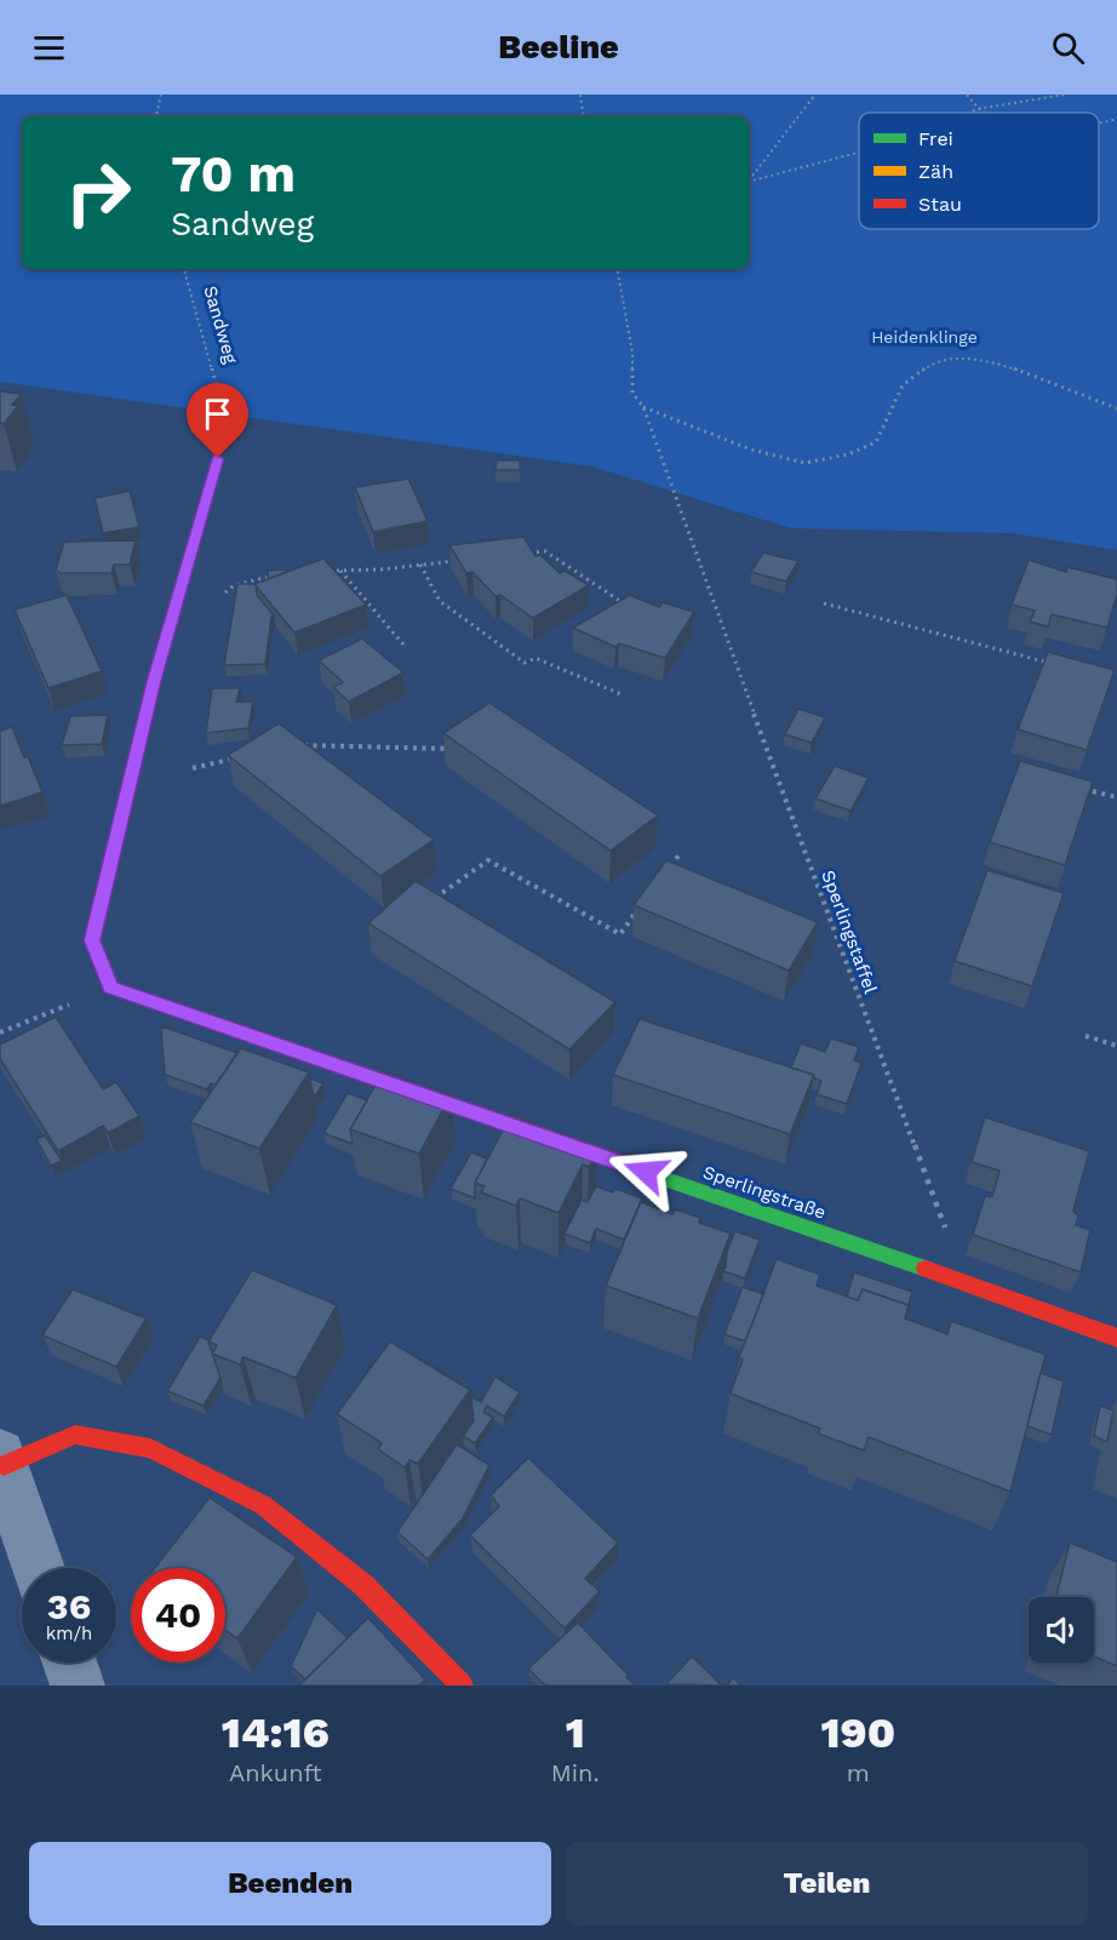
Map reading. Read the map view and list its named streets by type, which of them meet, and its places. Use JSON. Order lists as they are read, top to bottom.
{
  "streets": {
    "street": ["Sperlingstraße"],
    "path": ["Sandweg", "Sperlingstaffel"]
  },
  "crossings": [
    ["Sperlingstaffel", "Sperlingstraße"]
  ],
  "parks": ["Heidenklinge"],
  "legend": ["Frei", "Zäh", "Stau"],
  "page": {
    "header": "Beeline",
    "turn": ["70 m", "Sandweg"],
    "speed": "36 km/h",
    "limit": "40",
    "eta": [
      "14:16",
      "Ankunft",
      "1",
      "Min.",
      "190",
      "m"
    ],
    "buttons": ["Beenden", "Teilen"]
  }
}
